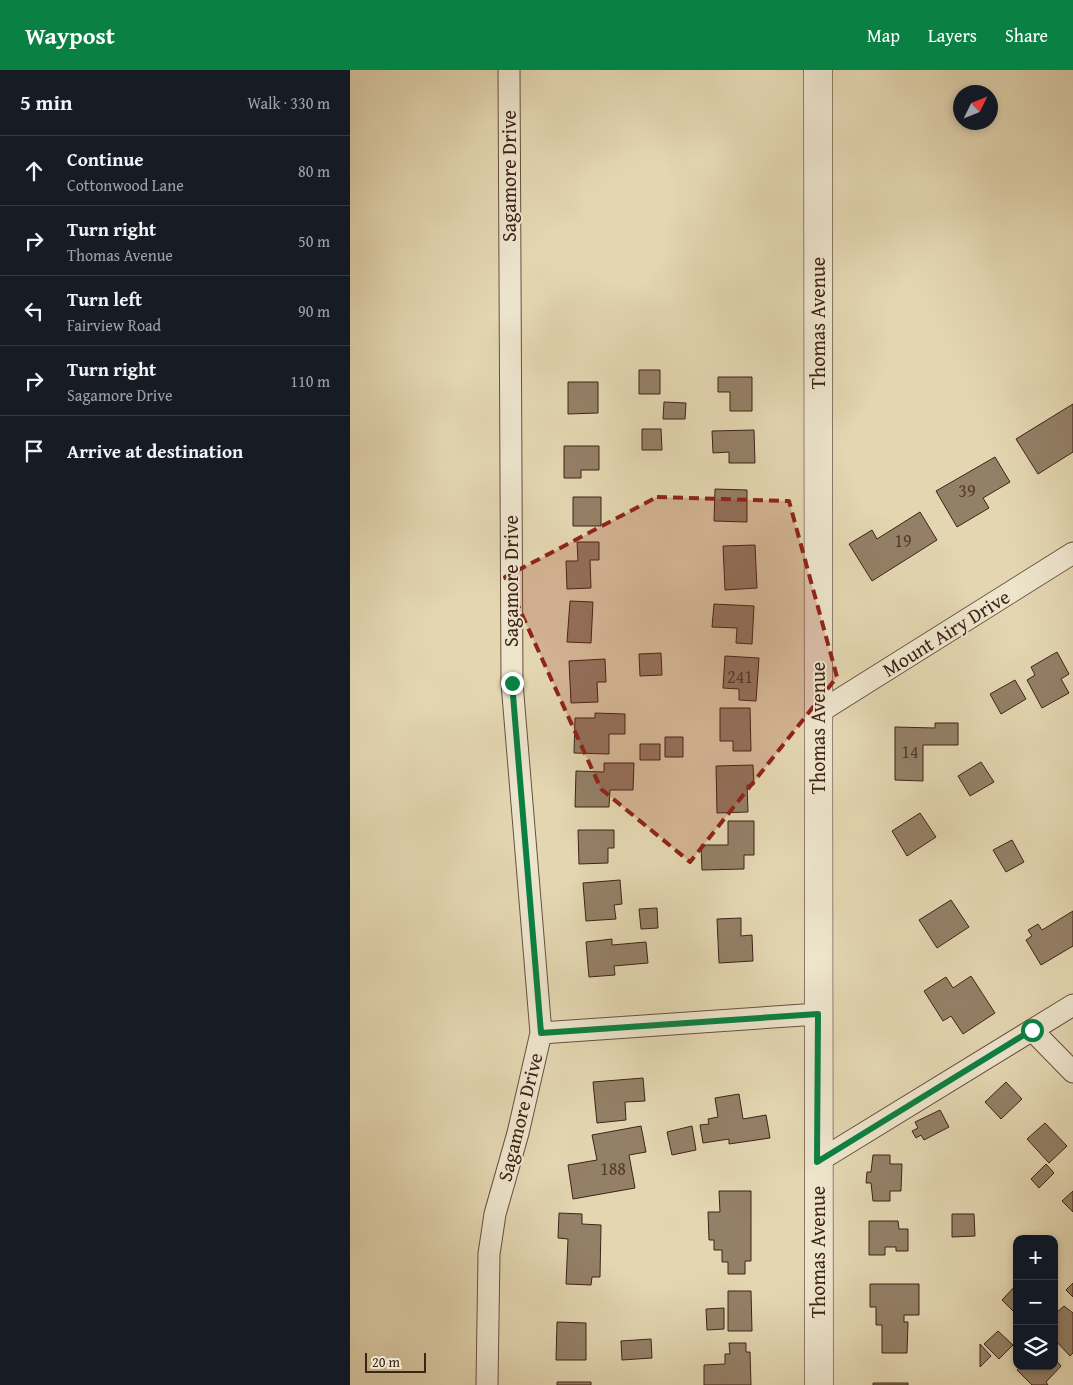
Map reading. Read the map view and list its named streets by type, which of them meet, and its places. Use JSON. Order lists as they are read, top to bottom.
{
  "streets": {
    "main road": ["Thomas Avenue"],
    "street": ["Sagamore Drive", "Mount Airy Drive"]
  },
  "crossings": [
    ["Thomas Avenue", "Mount Airy Drive"]
  ],
  "house_numbers": [
    "39",
    "19",
    "241",
    "14",
    "188"
  ],
  "scale_bar": "20 m",
  "north": "top right",
  "page": {
    "header": "Waypost",
    "nav": ["Map", "Layers", "Share"],
    "heading": ["5 min", "Walk · 330 m"],
    "list": [
      ["Continue", "Cottonwood Lane", "80 m"],
      ["Turn right", "Thomas Avenue", "50 m"],
      ["Turn left", "Fairview Road", "90 m"],
      ["Turn right", "Sagamore Drive", "110 m"],
      "Arrive at destination"
    ],
    "map_buttons": ["+", "−"],
    "scale": "20 m"
  }
}
